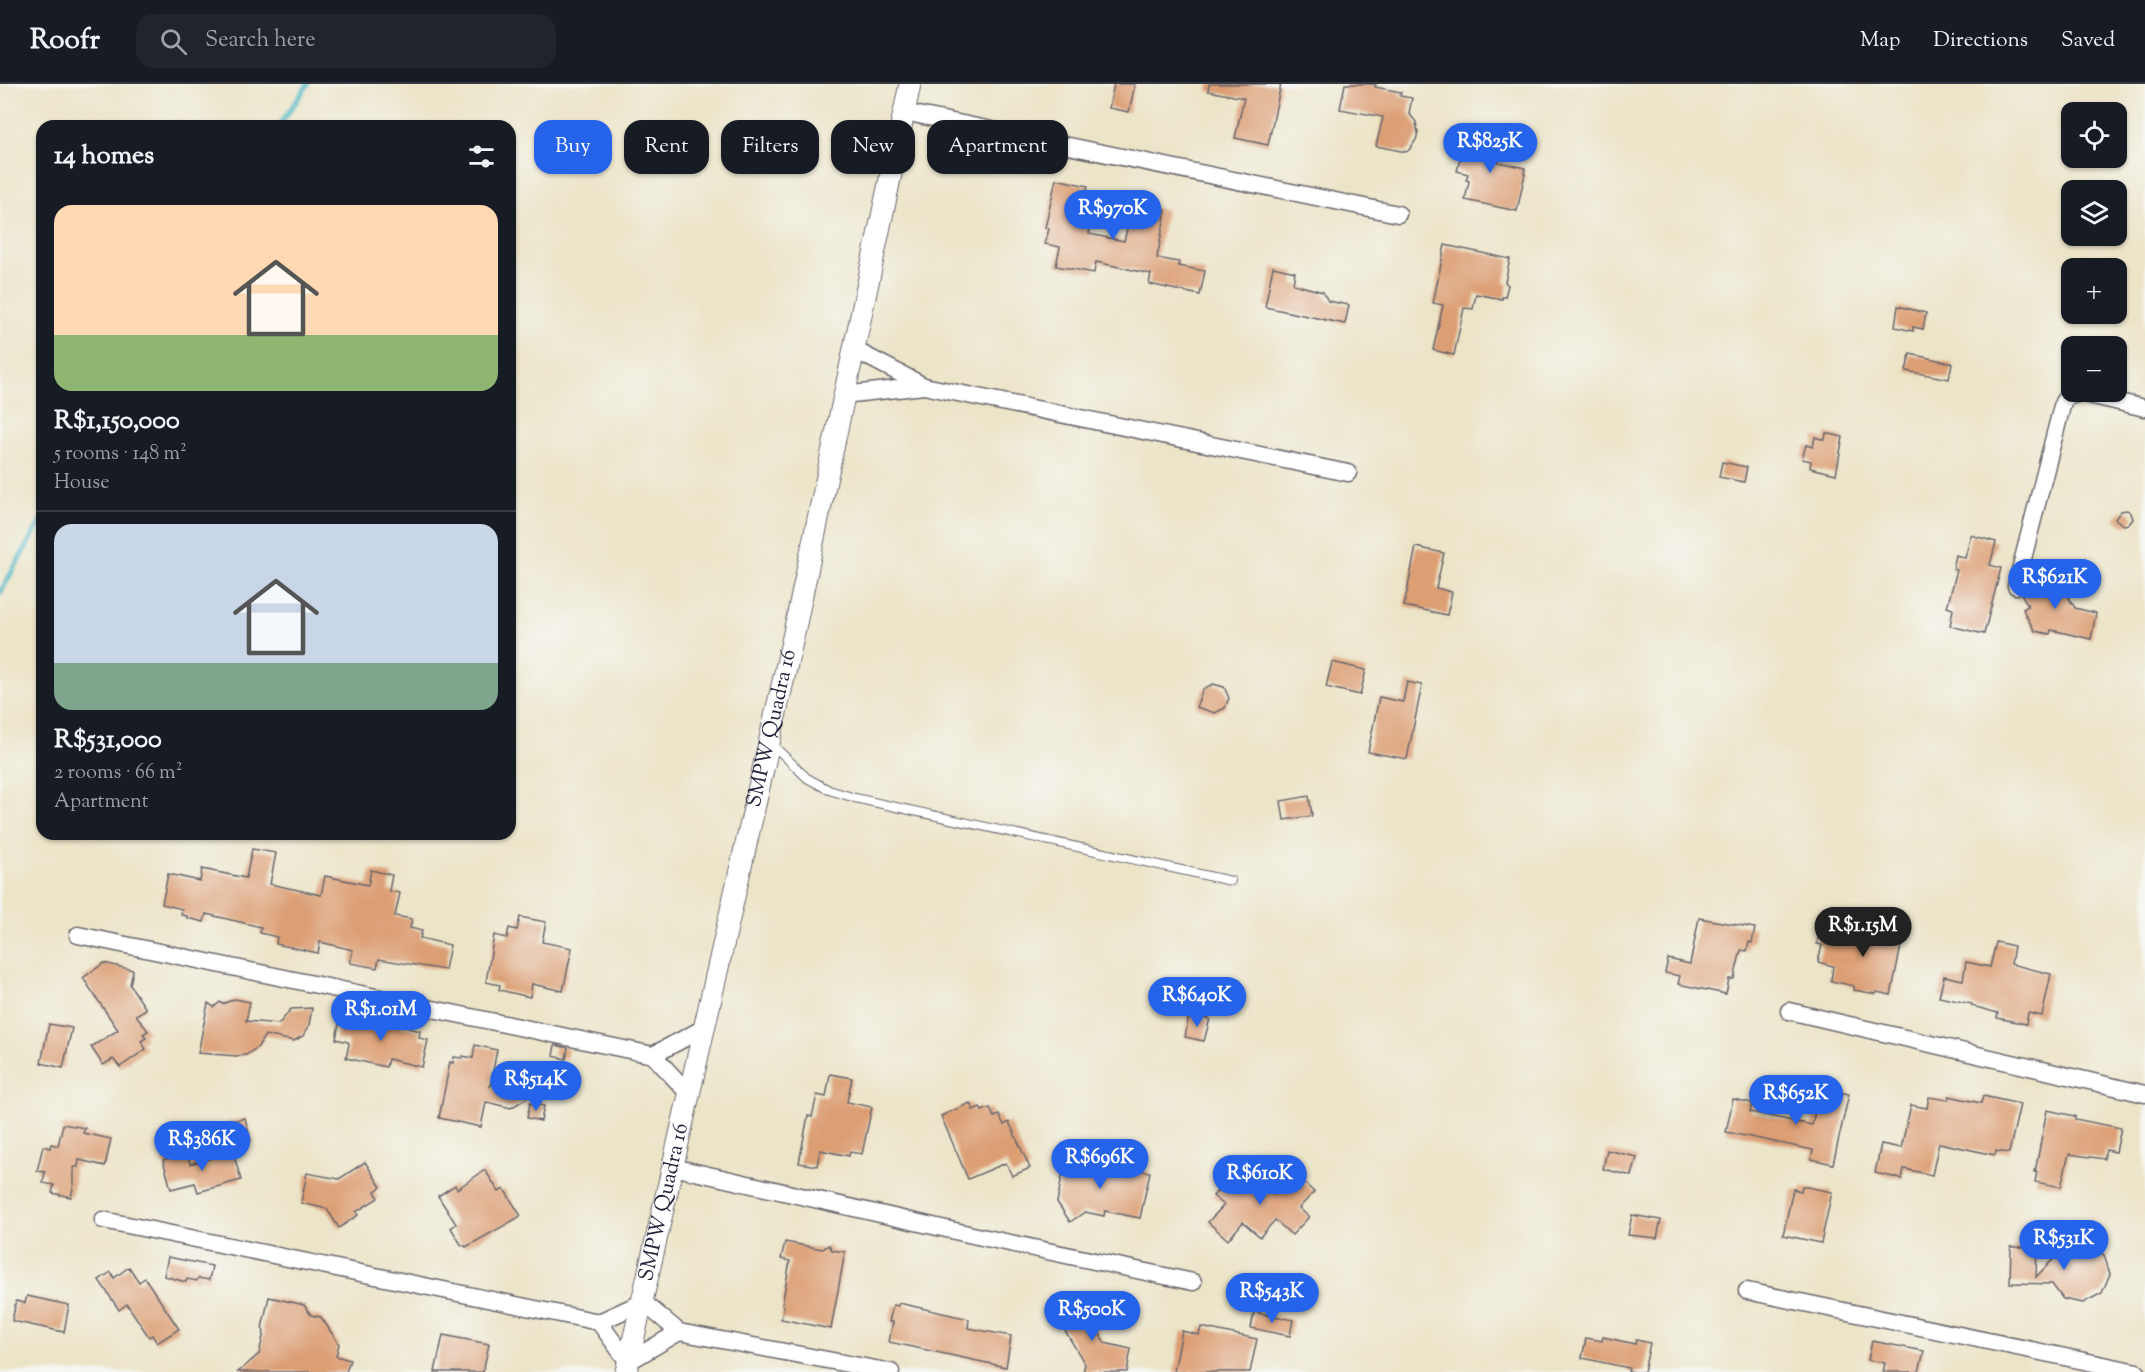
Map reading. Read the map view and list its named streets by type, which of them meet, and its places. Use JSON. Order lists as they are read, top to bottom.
{
  "streets": {
    "street": ["SMPW Quadra 16"]
  },
  "page": {
    "header": "Roofr",
    "search": "Search here",
    "nav": ["Map", "Directions", "Saved"],
    "map_buttons": ["+", "−"],
    "chip": [
      "Buy",
      "Rent",
      "Filters",
      "New",
      "Apartment"
    ],
    "heading": "14 homes",
    "price": [
      "R$825K",
      "R$970K",
      "R$621K",
      "R$1.15M",
      "R$640K",
      "R$1.01M",
      "R$514K",
      "R$652K",
      "R$386K",
      "R$696K",
      "R$610K",
      "R$531K",
      "R$543K",
      "R$500K"
    ],
    "list": [
      {
        "name": "R$1,150,000",
        "note": "5 rooms · 148 m² · House"
      },
      {
        "name": "R$531,000",
        "note": "2 rooms · 66 m² · Apartment"
      }
    ]
  }
}
